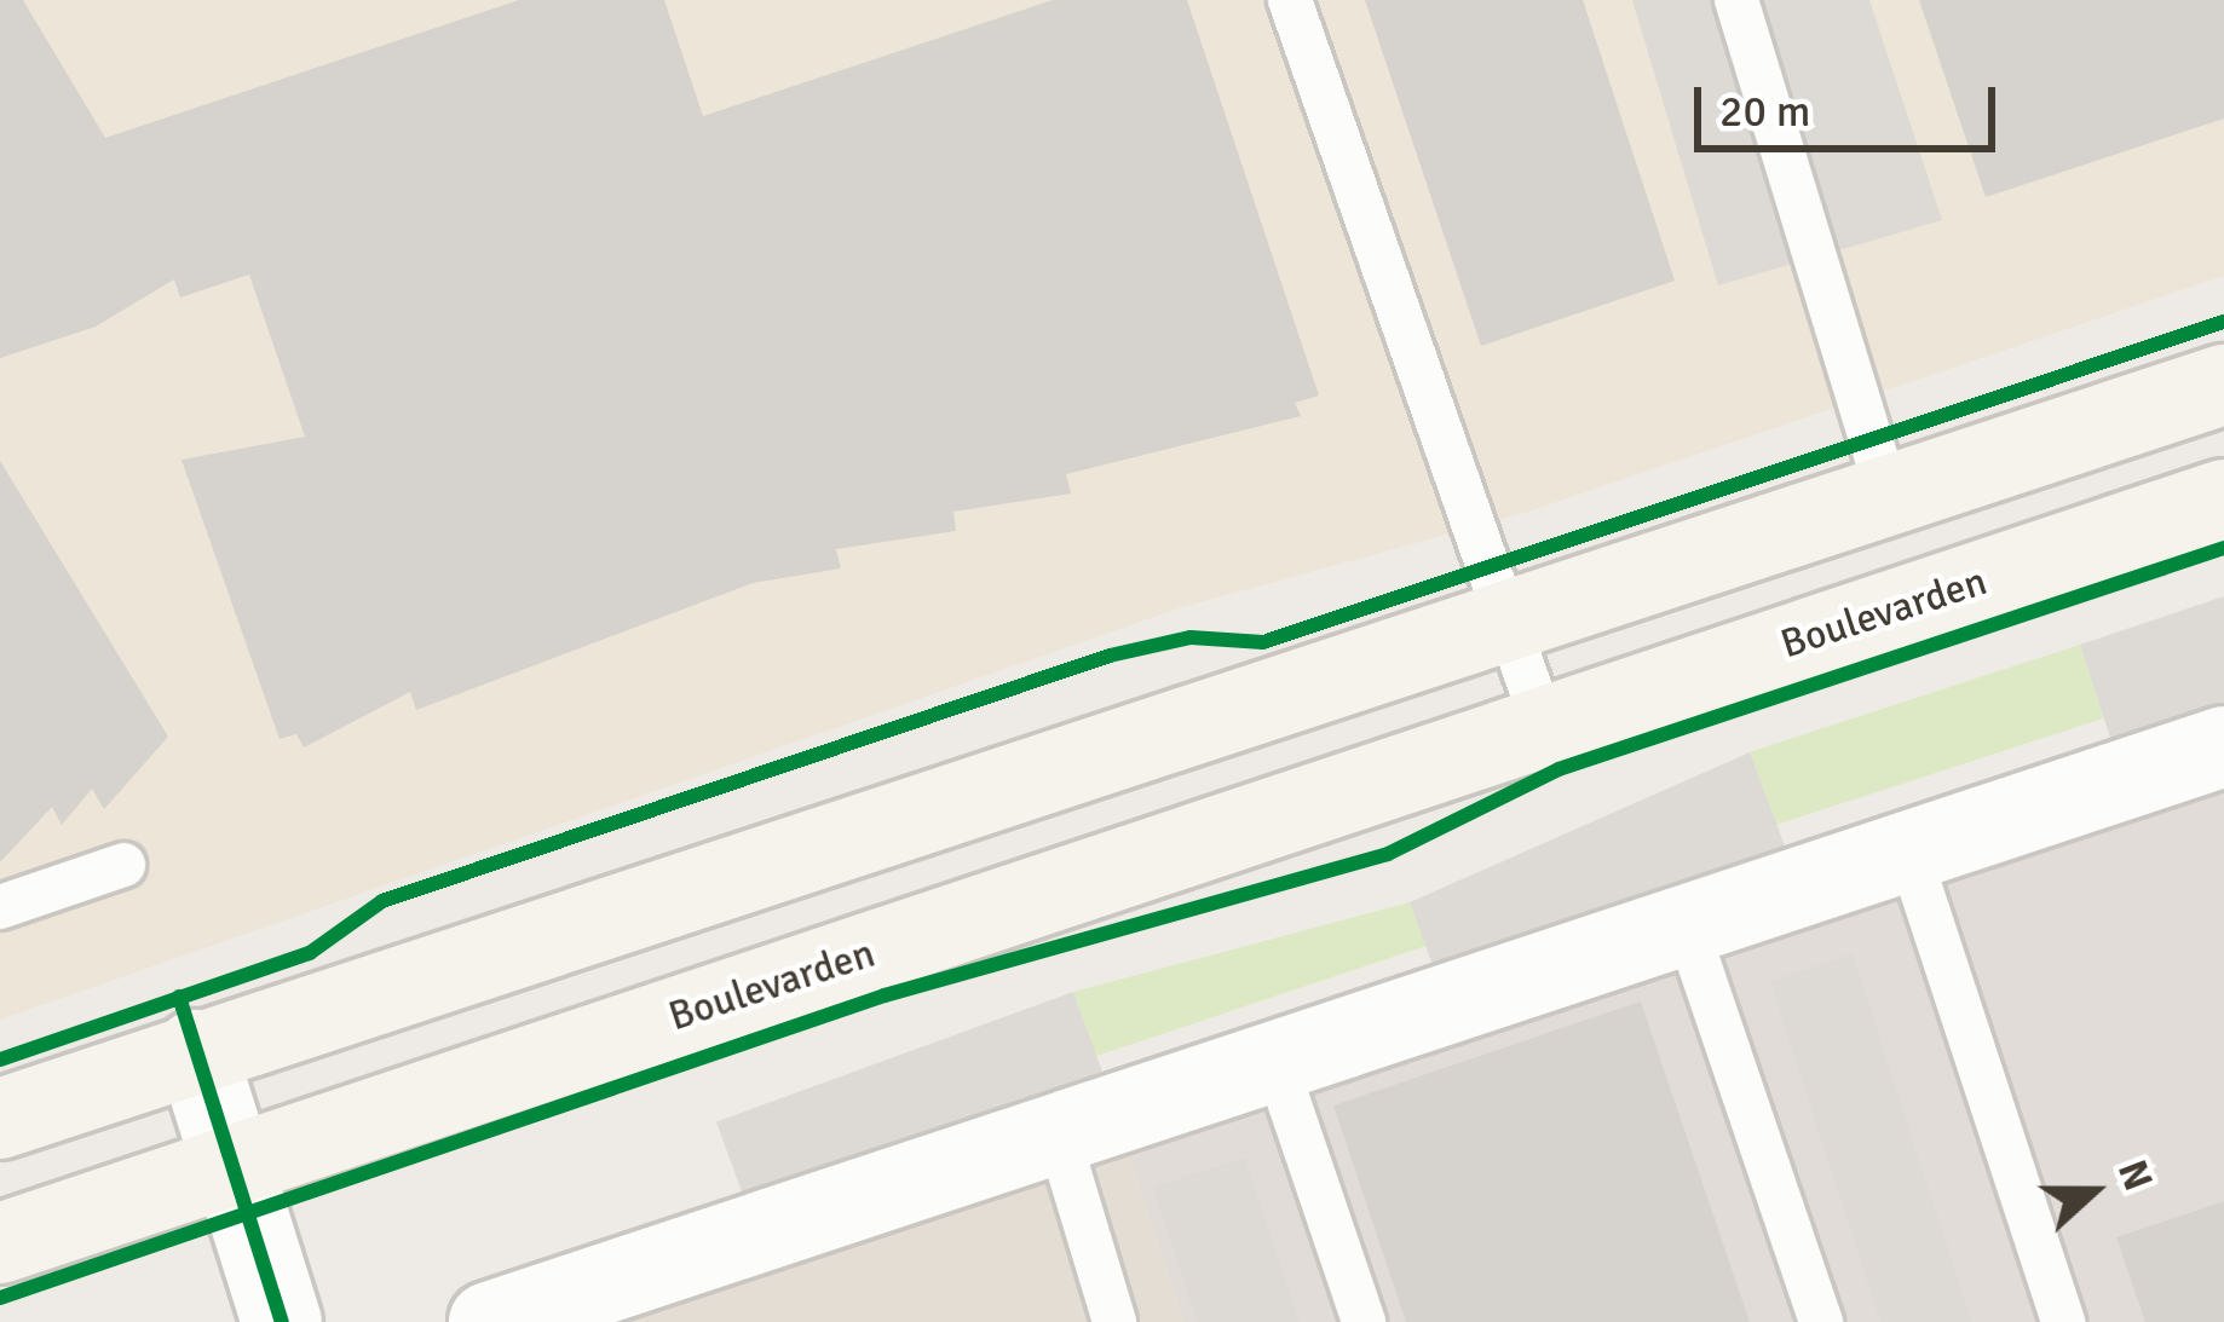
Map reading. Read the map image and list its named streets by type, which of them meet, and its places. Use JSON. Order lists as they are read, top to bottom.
{
  "streets": {
    "main road": ["Boulevarden"]
  },
  "scale_bar": "20 m",
  "north": "right"
}
